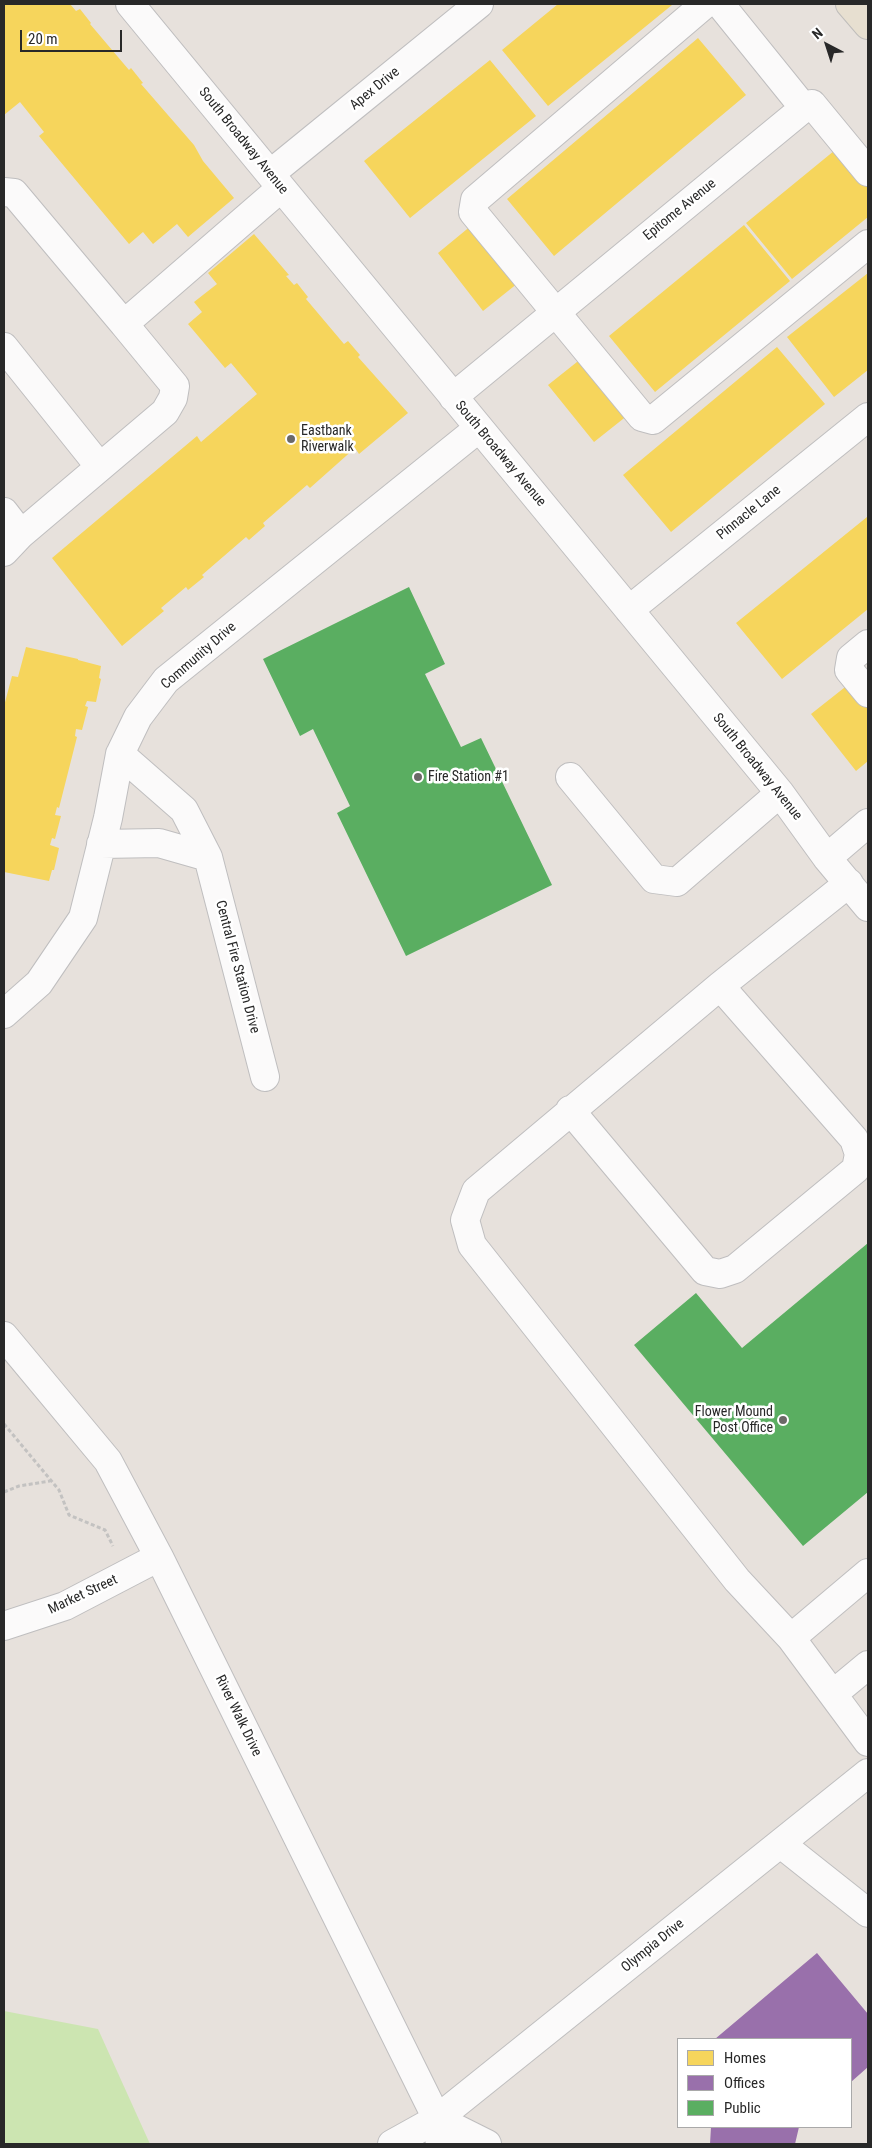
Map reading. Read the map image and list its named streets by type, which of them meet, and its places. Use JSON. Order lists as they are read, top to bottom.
{
  "streets": {
    "street": [
      "Apex Drive",
      "South Broadway Avenue",
      "Epitome Avenue",
      "Pinnacle Lane",
      "Community Drive",
      "Central Fire Station Drive",
      "Market Street",
      "River Walk Drive",
      "Olympia Drive"
    ]
  },
  "crossings": [
    ["Apex Drive", "South Broadway Avenue"],
    ["South Broadway Avenue", "Epitome Avenue"],
    ["South Broadway Avenue", "Pinnacle Lane"],
    ["South Broadway Avenue", "Community Drive"],
    ["Community Drive", "Central Fire Station Drive"],
    ["Market Street", "River Walk Drive"],
    ["River Walk Drive", "Olympia Drive"]
  ],
  "places": ["Eastbank Riverwalk", "Fire Station #1", "Flower Mound Post Office"],
  "legend": ["Homes", "Offices", "Public"],
  "scale_bar": "20 m",
  "north": "top left"
}
